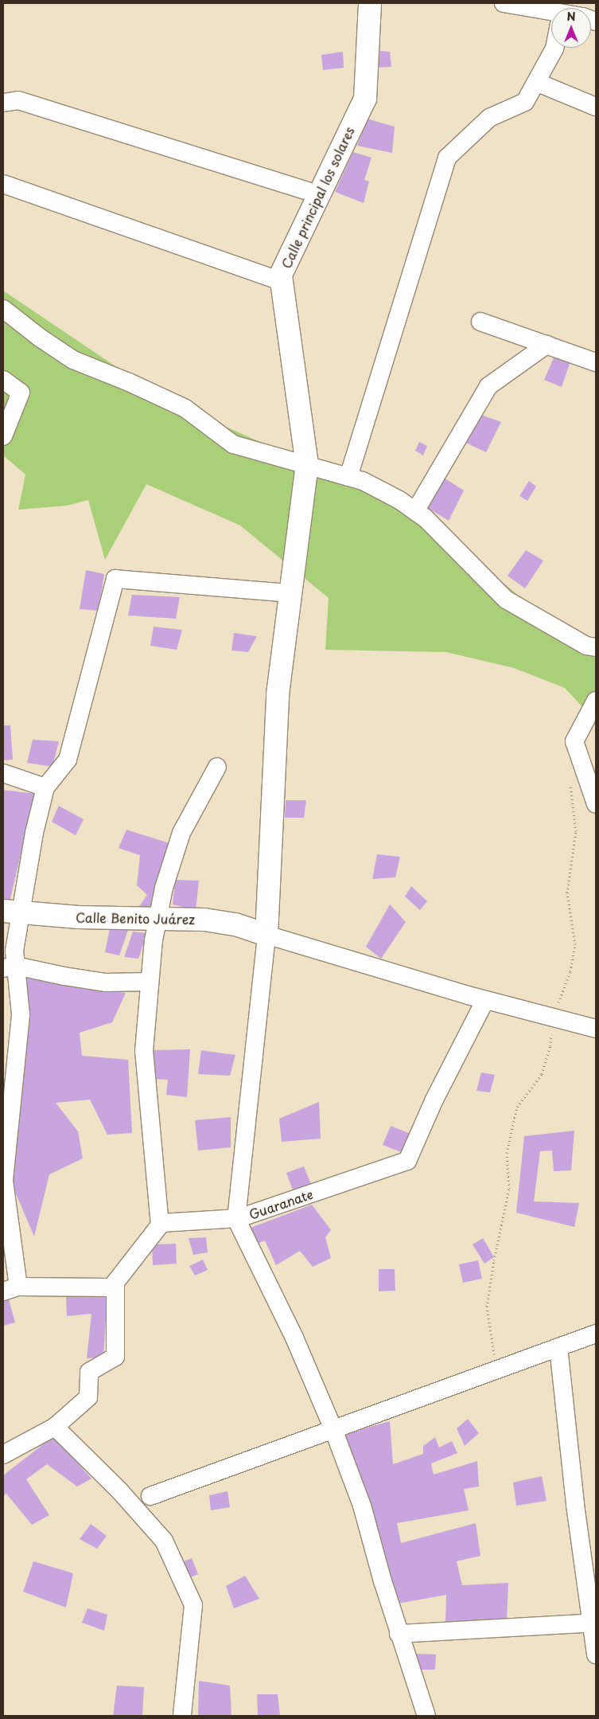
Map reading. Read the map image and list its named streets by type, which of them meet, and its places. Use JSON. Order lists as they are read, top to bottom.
{
  "streets": {
    "main road": ["Calle principal los solares", "Calle Benito Juárez"],
    "street": ["Guaranate"]
  },
  "crossings": [
    ["Calle principal los solares", "Calle Benito Juárez"]
  ],
  "north": "top"
}
